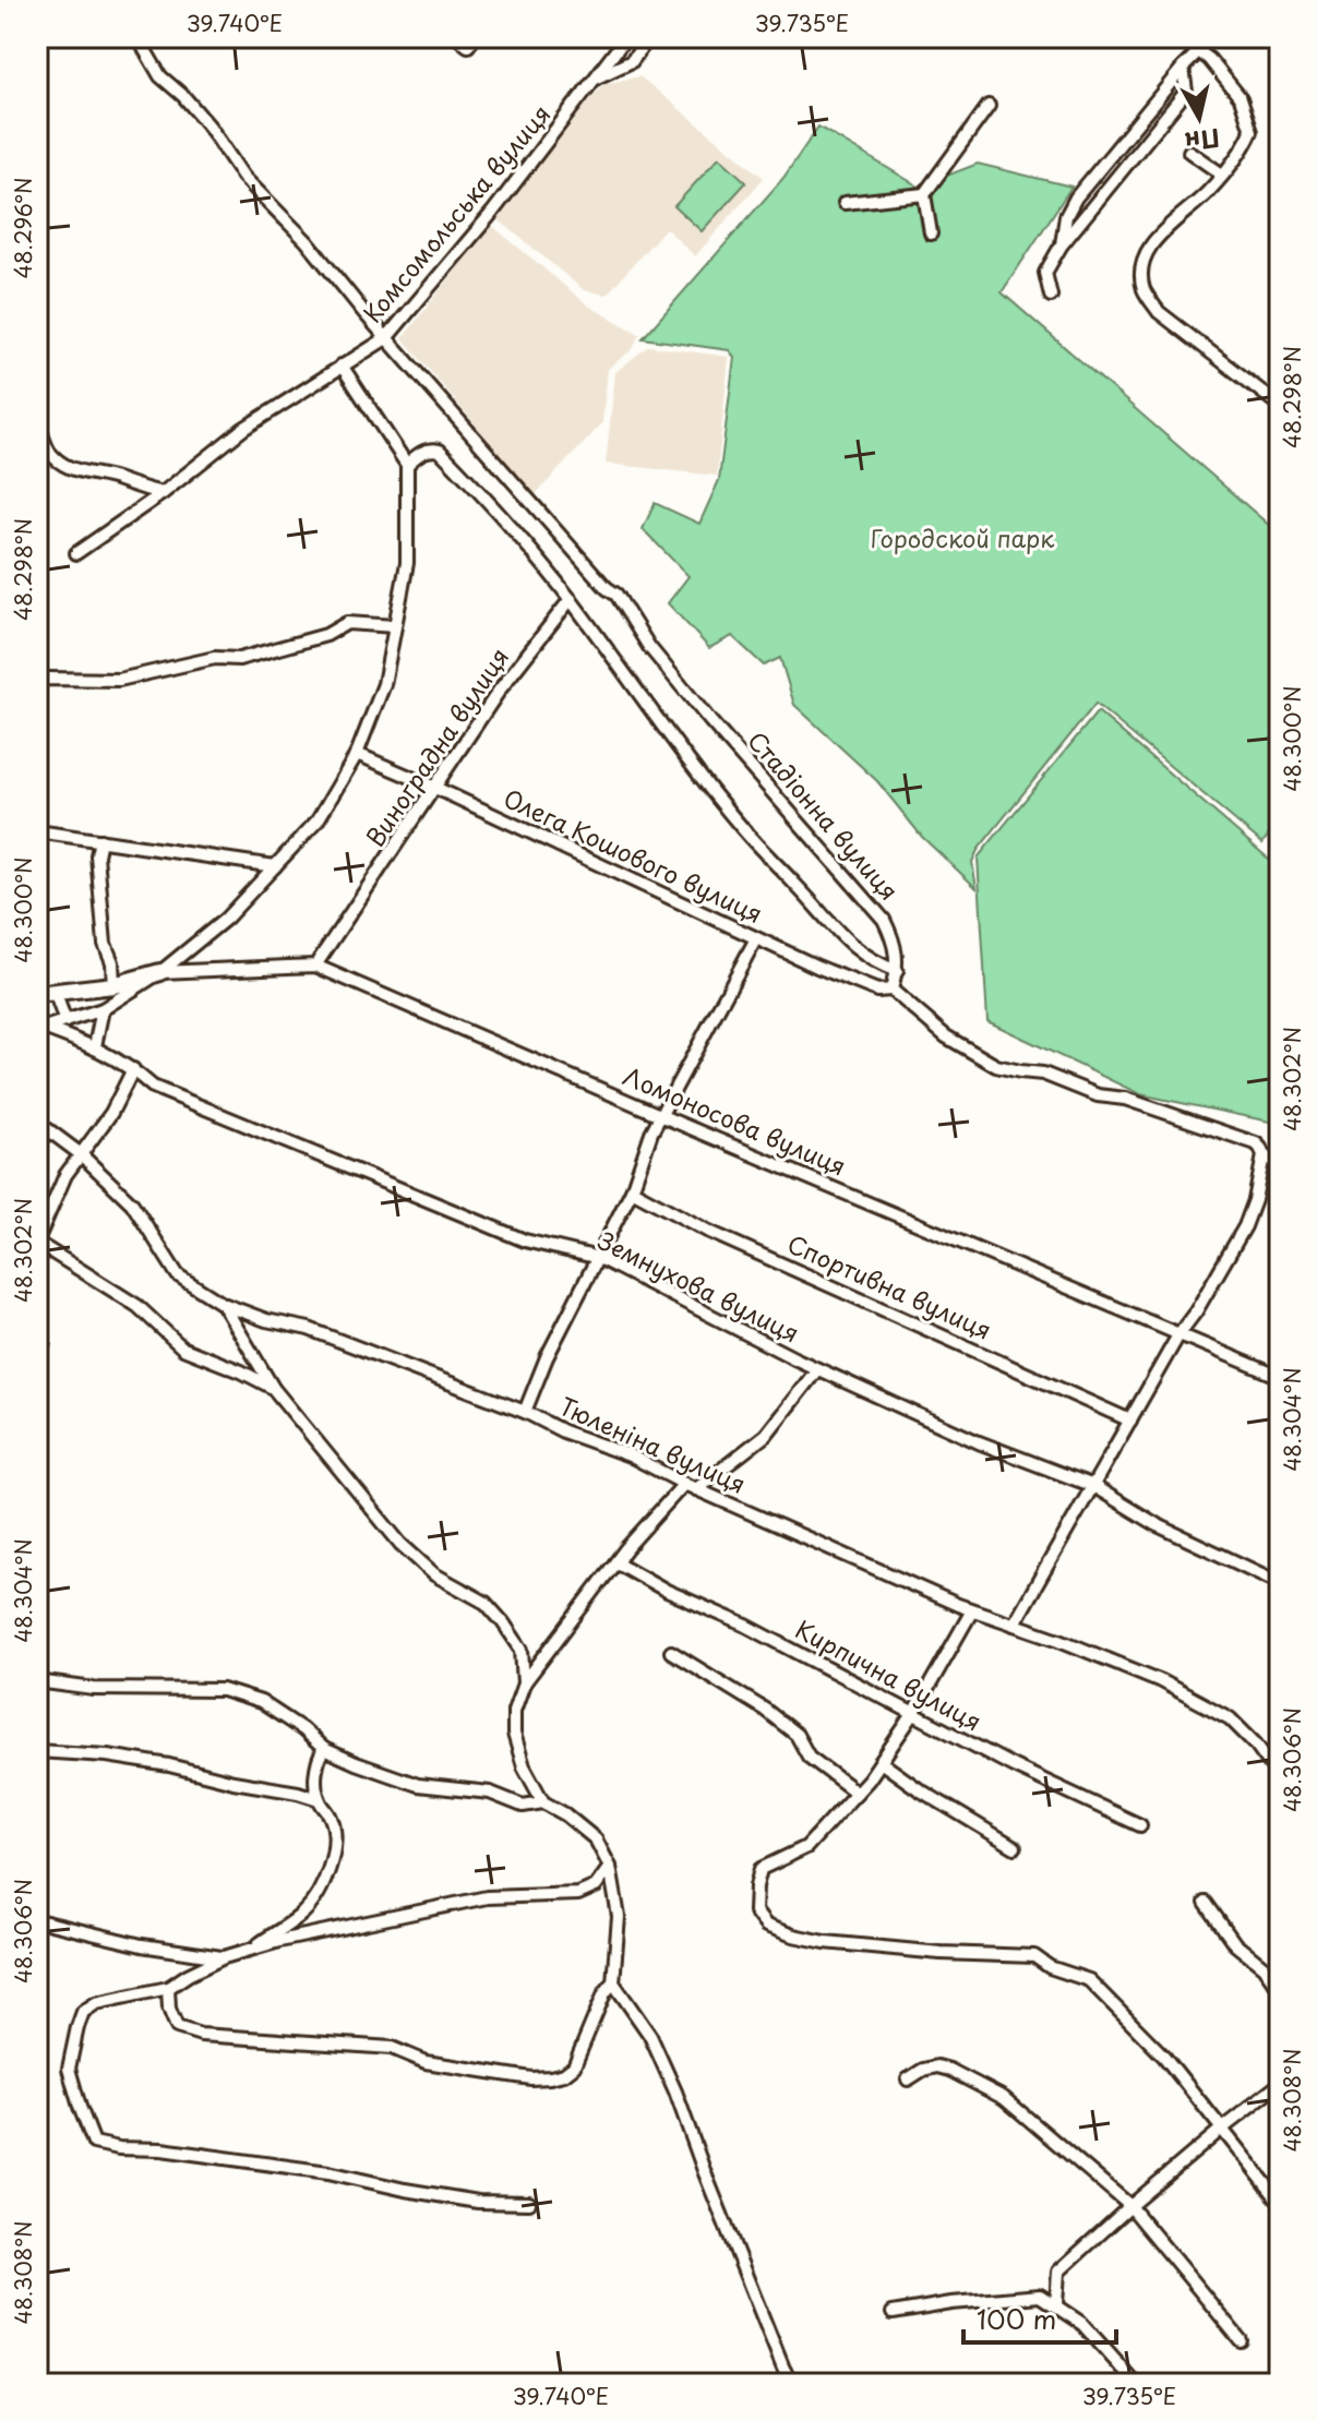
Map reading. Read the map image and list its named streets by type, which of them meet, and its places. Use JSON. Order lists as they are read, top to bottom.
{
  "streets": {
    "street": [
      "Комсомольська вулиця",
      "Виноградна вулиця",
      "Стадіонна вулиця",
      "Олега Кошового вулиця",
      "Ломоносова вулиця",
      "Земнухова вулиця",
      "Спортивна вулиця",
      "Тюленіна вулиця",
      "Кирпична вулиця"
    ]
  },
  "crossings": [
    ["Комсомольська вулиця", "Стадіонна вулиця"],
    ["Виноградна вулиця", "Олега Кошового вулиця"],
    ["Виноградна вулиця", "Ломоносова вулиця"]
  ],
  "parks": ["Городской парк"],
  "scale_bar": "100 m",
  "north": "bottom",
  "coordinates": [
    "39.740°E",
    "39.735°E",
    "48.296°N",
    "48.298°N",
    "48.300°N",
    "48.302°N",
    "48.304°N",
    "48.306°N",
    "48.308°N"
  ]
}
